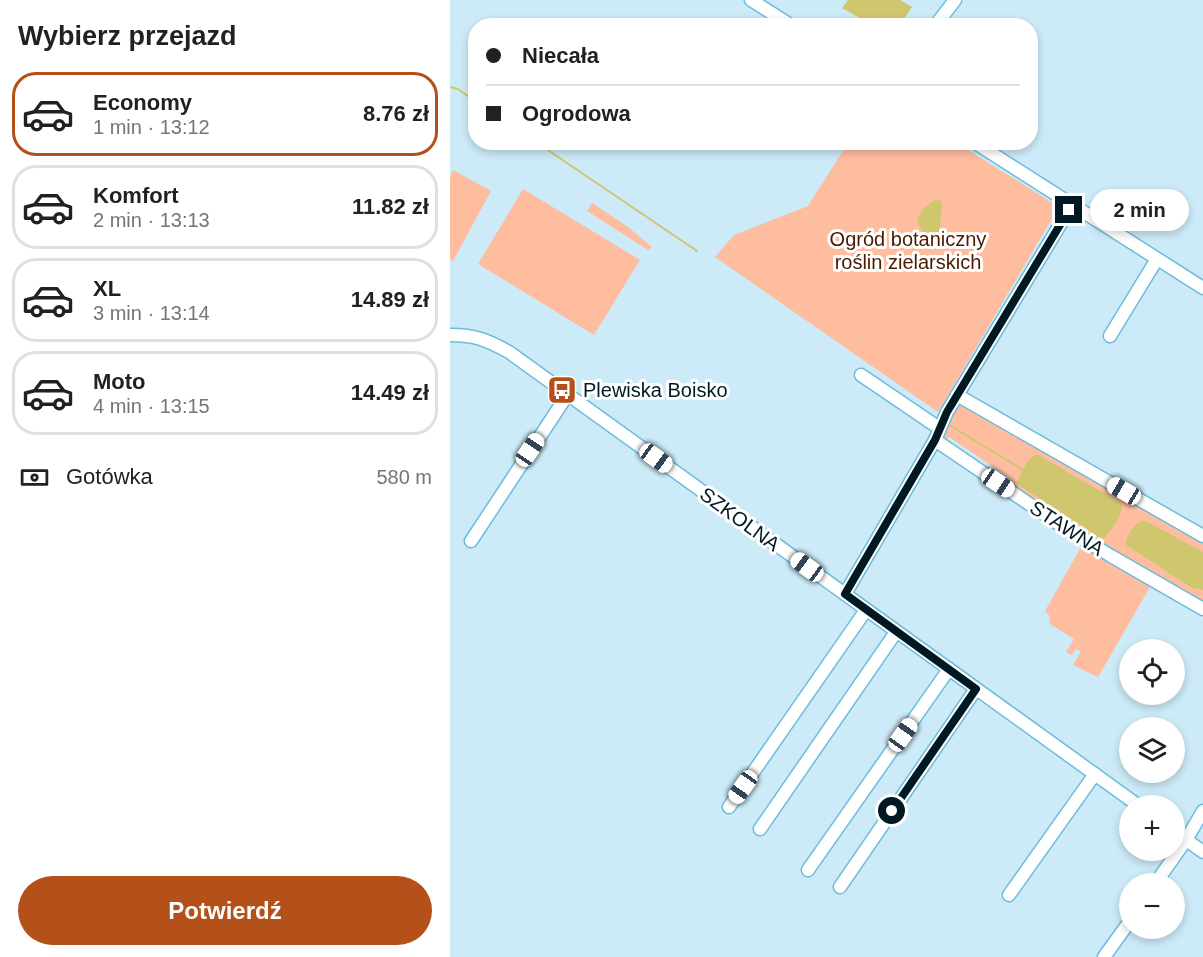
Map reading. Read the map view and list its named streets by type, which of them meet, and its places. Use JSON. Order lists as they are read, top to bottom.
{
  "streets": {
    "street": ["SZKOLNA", "STAWNA"]
  },
  "parks": ["Ogród botaniczny roślin zielarskich"],
  "places": {
    "bus stop": ["Plewiska Boisko"]
  },
  "page": {
    "heading": "Wybierz przejazd",
    "banner": ["Niecała", "Ogrodowa"],
    "list": [
      {
        "name": "Economy",
        "note": "1 min · 13:12",
        "value": "8.76 zł"
      },
      {
        "name": "Komfort",
        "note": "2 min · 13:13",
        "value": "11.82 zł"
      },
      {
        "name": "XL",
        "note": "3 min · 13:14",
        "value": "14.89 zł"
      },
      {
        "name": "Moto",
        "note": "4 min · 13:15",
        "value": "14.49 zł"
      }
    ],
    "bubble": "2 min",
    "pay": ["Gotówka", "580 m"],
    "map_buttons": ["+", "−"],
    "buttons": "Potwierdź"
  }
}
